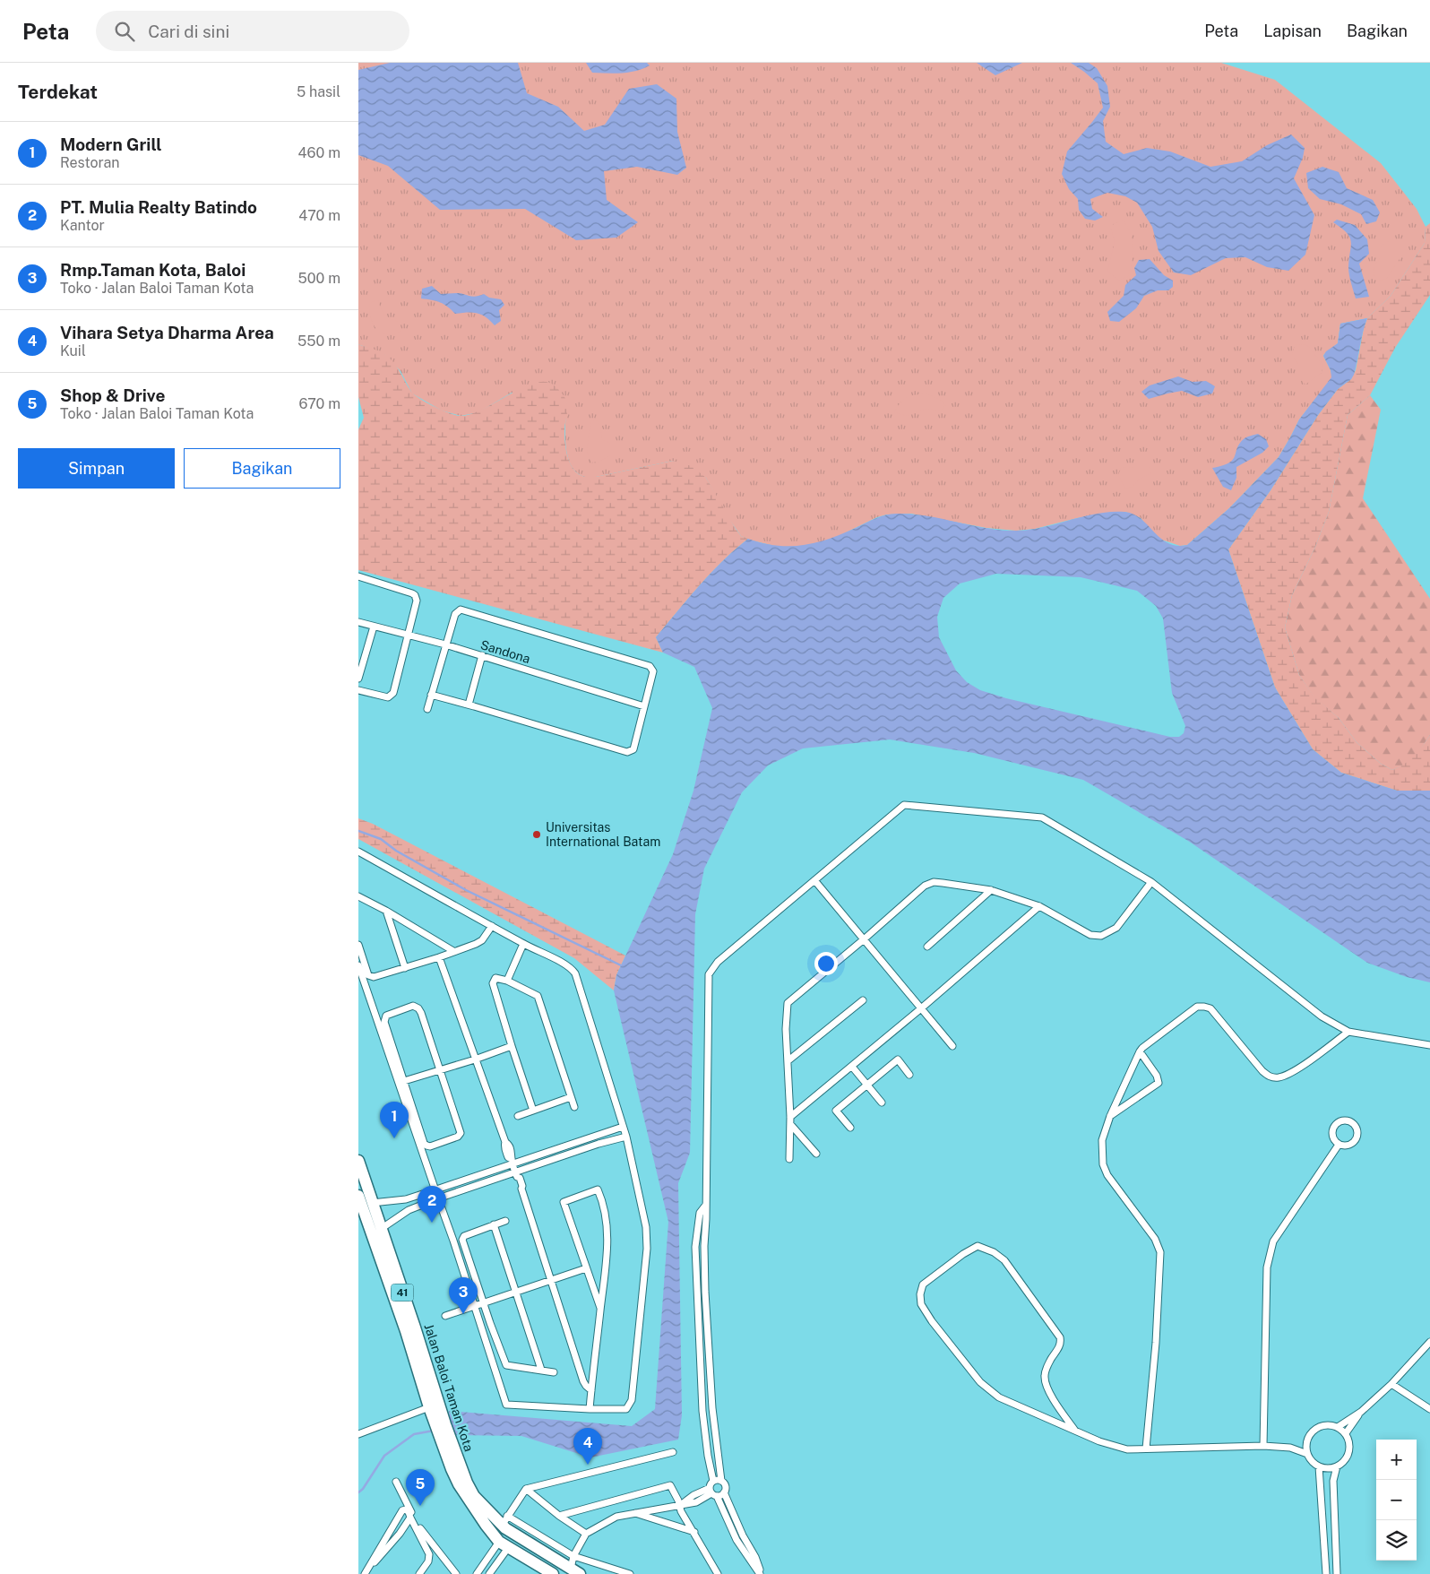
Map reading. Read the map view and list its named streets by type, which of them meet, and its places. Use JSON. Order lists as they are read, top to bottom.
{
  "streets": {
    "highway": ["41", "Jalan Baloi Taman Kota"],
    "street": ["Sandona"]
  },
  "places": ["Universitas International Batam"],
  "page": {
    "header": "Peta",
    "search": "Cari di sini",
    "nav": ["Peta", "Lapisan", "Bagikan"],
    "heading": ["Terdekat", "5 hasil"],
    "list": [
      {
        "mark": "1",
        "name": "Modern Grill",
        "note": "Restoran",
        "value": "460 m"
      },
      {
        "mark": "2",
        "name": "PT. Mulia Realty Batindo",
        "note": "Kantor",
        "value": "470 m"
      },
      {
        "mark": "3",
        "name": "Rmp.Taman Kota, Baloi",
        "note": "Toko · Jalan Baloi Taman Kota",
        "value": "500 m"
      },
      {
        "mark": "4",
        "name": "Vihara Setya Dharma Area",
        "note": "Kuil",
        "value": "550 m"
      },
      {
        "mark": "5",
        "name": "Shop & Drive",
        "note": "Toko · Jalan Baloi Taman Kota",
        "value": "670 m"
      }
    ],
    "buttons": ["Simpan", "Bagikan"],
    "pins": [
      "1",
      "2",
      "3",
      "4",
      "5"
    ],
    "map_buttons": ["+", "−"]
  }
}
